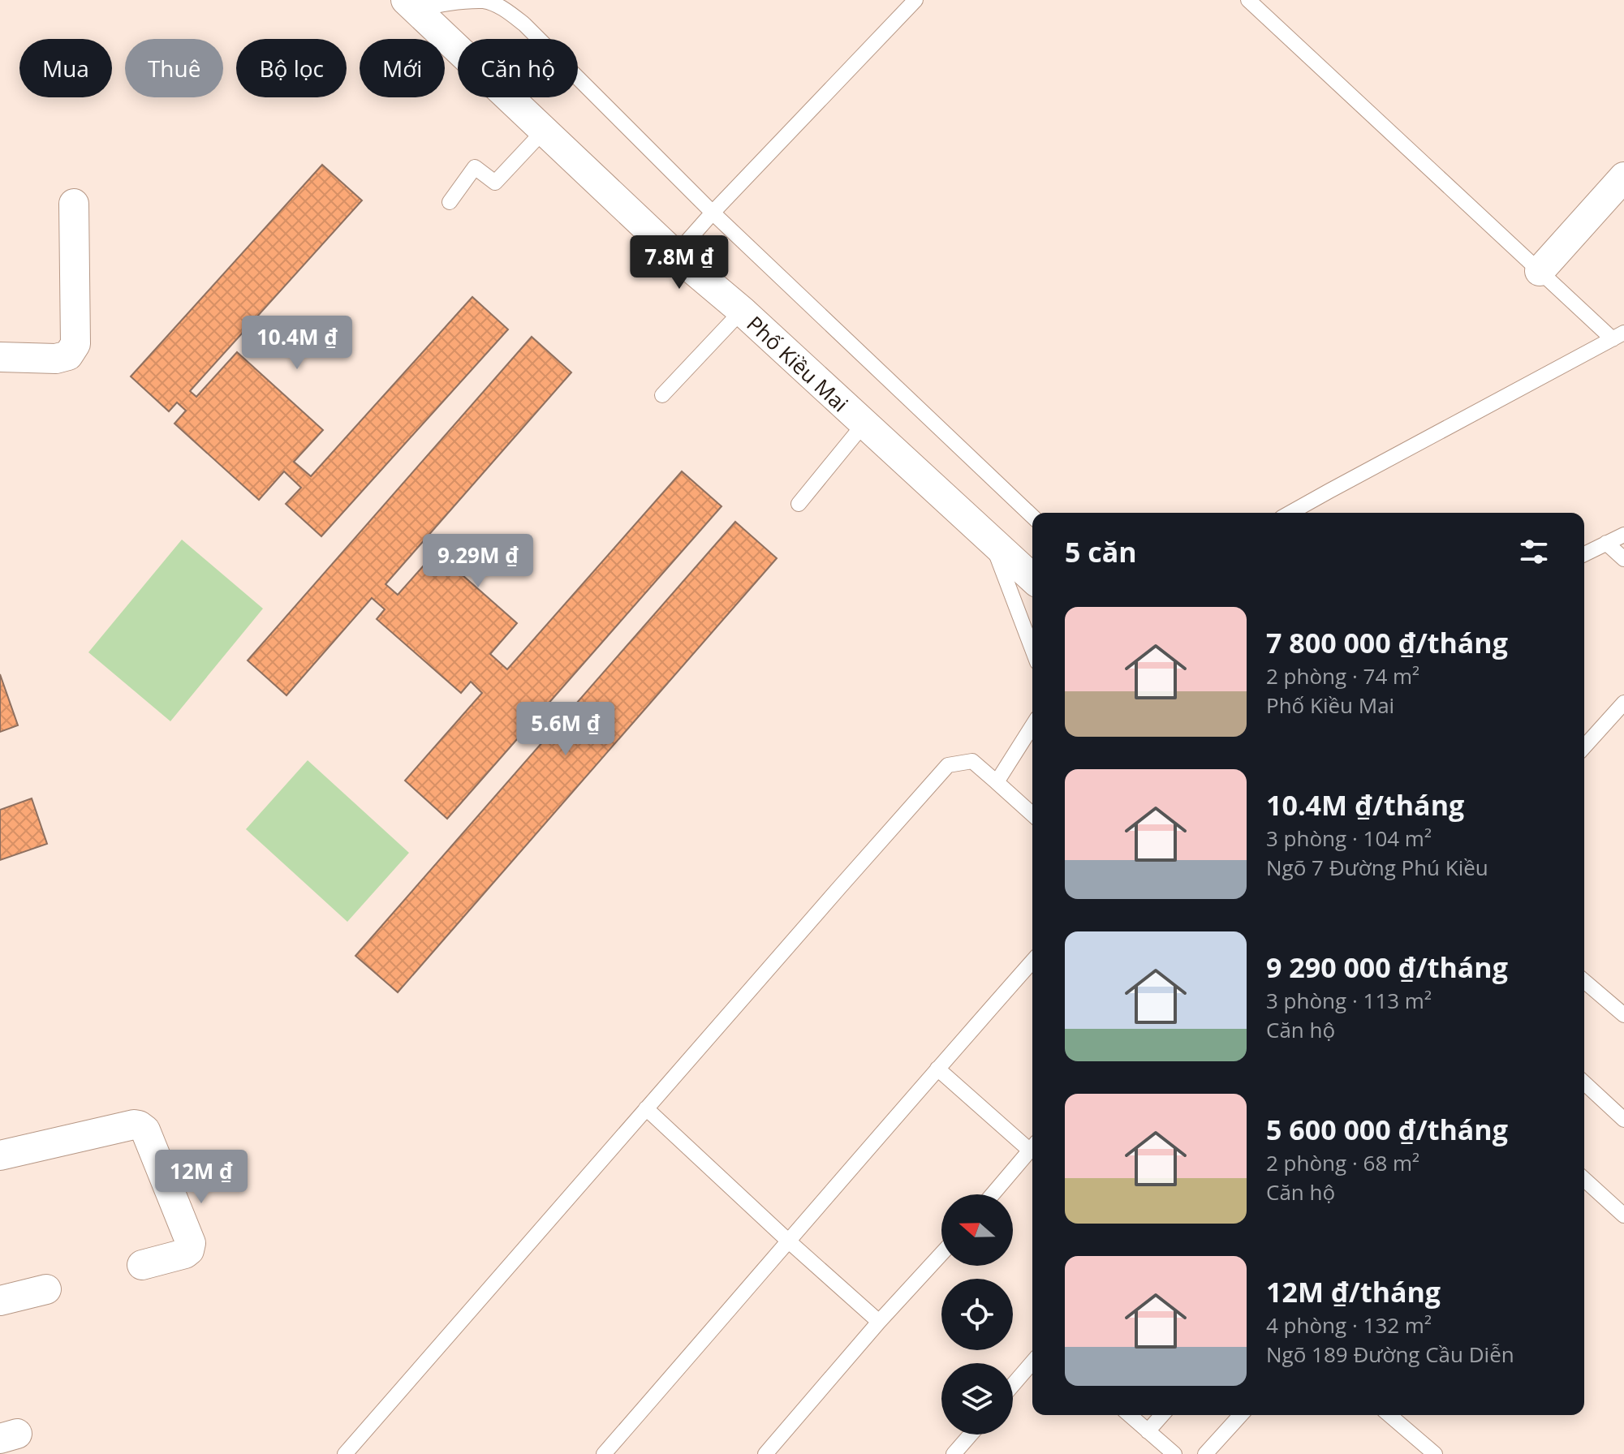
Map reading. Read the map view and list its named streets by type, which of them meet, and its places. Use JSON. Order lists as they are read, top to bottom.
{
  "streets": {
    "street": ["Phố Kiều Mai"]
  },
  "north": "left",
  "page": {
    "chip": [
      "Mua",
      "Thuê",
      "Bộ lọc",
      "Mới",
      "Căn hộ"
    ],
    "price": [
      "7.8M ₫",
      "10.4M ₫",
      "9.29M ₫",
      "5.6M ₫",
      "12M ₫"
    ],
    "heading": "5 căn",
    "list": [
      {
        "name": "7 800 000 ₫/tháng",
        "note": "2 phòng · 74 m² · Phố Kiều Mai"
      },
      {
        "name": "10.4M ₫/tháng",
        "note": "3 phòng · 104 m² · Ngõ 7 Đường Phú Kiều"
      },
      {
        "name": "9 290 000 ₫/tháng",
        "note": "3 phòng · 113 m² · Căn hộ"
      },
      {
        "name": "5 600 000 ₫/tháng",
        "note": "2 phòng · 68 m² · Căn hộ"
      },
      {
        "name": "12M ₫/tháng",
        "note": "4 phòng · 132 m² · Ngõ 189 Đường Cầu Diễn"
      }
    ]
  }
}
